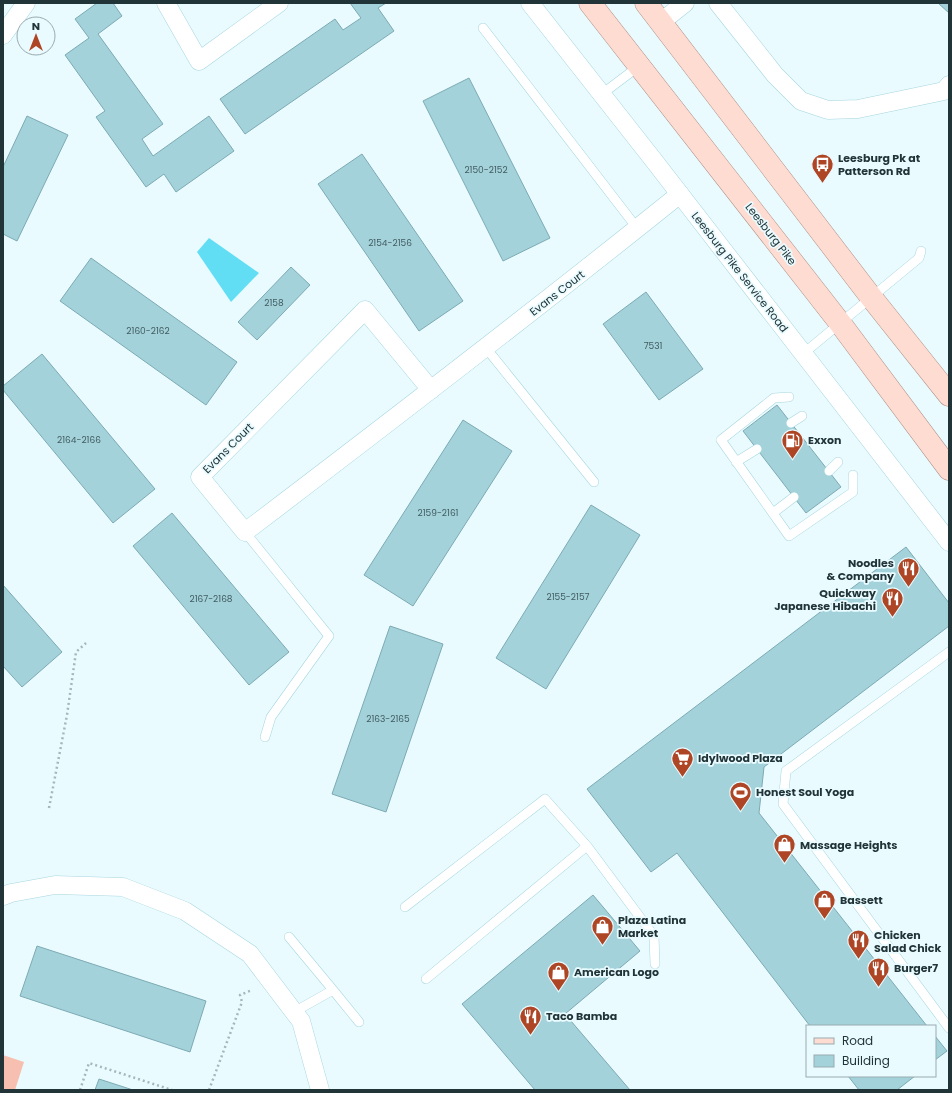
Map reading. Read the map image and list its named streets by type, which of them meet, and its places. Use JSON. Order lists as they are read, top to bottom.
{
  "streets": {
    "main road": ["Leesburg Pike"],
    "street": ["Leesburg Pike Service Road", "Evans Court"]
  },
  "crossings": [
    ["Leesburg Pike Service Road", "Evans Court"]
  ],
  "places": {
    "bus stop": ["Leesburg Pk at Patterson Rd"],
    "fuel station": ["Exxon"],
    "restaurant": [
      "Noodles & Company",
      "Quickway Japanese Hibachi",
      "Chicken Salad Chick",
      "Burger7",
      "Taco Bamba"
    ],
    "supermarket": ["Idylwood Plaza"],
    "sports": ["Honest Soul Yoga"],
    "shop": [
      "Massage Heights",
      "Bassett",
      "Plaza Latina Market",
      "American Logo"
    ]
  },
  "house_numbers": [
    "2150-2152",
    "2154-2156",
    "2158",
    "2160-2162",
    "7531",
    "2164-2166",
    "2159-2161",
    "2155-2157",
    "2167-2168",
    "2163-2165"
  ],
  "legend": ["Road", "Building"],
  "north": "top"
}
